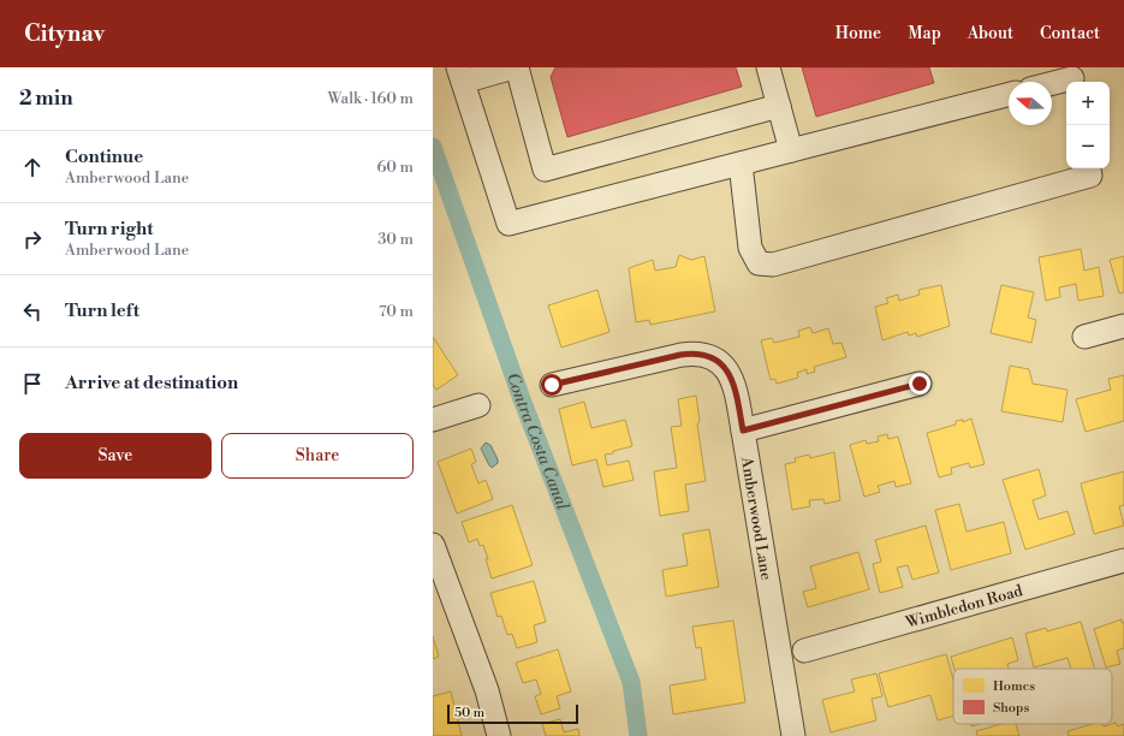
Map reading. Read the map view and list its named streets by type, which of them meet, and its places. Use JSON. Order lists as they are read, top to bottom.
{
  "streets": {
    "street": ["Amberwood Lane", "Wimbledon Road"]
  },
  "water": ["Contra Costa Canal"],
  "legend": ["Homes", "Shops"],
  "scale_bar": "50 m",
  "north": "left",
  "page": {
    "header": "Citynav",
    "nav": [
      "Home",
      "Map",
      "About",
      "Contact"
    ],
    "heading": ["2 min", "Walk · 160 m"],
    "map_buttons": ["+", "−"],
    "list": [
      ["Continue", "Amberwood Lane", "60 m"],
      ["Turn right", "Amberwood Lane", "30 m"],
      ["Turn left", "70 m"],
      "Arrive at destination"
    ],
    "buttons": ["Save", "Share"],
    "scale": "50 m"
  }
}
